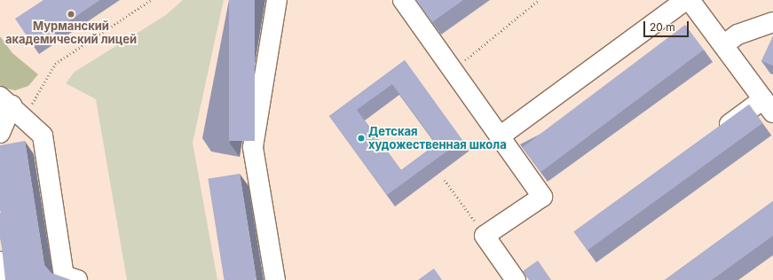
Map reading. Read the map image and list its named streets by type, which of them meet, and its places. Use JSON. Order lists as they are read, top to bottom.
{
  "places": ["Мурманский академический лицей", "Детская художественная школа"],
  "scale_bar": "20 m"
}
